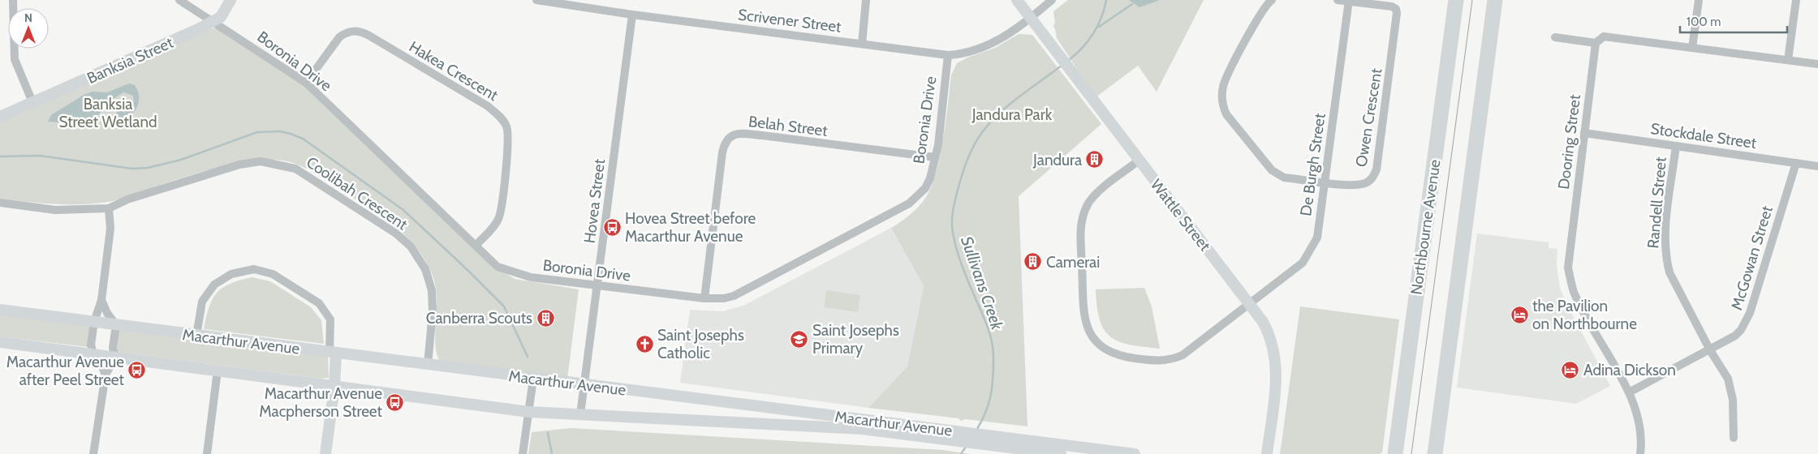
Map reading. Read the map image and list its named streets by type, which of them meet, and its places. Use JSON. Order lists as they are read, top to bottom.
{
  "streets": {
    "highway": ["Northbourne Avenue"],
    "main road": ["Banksia Street", "Wattle Street", "Macarthur Avenue"],
    "street": [
      "Scrivener Street",
      "Boronia Drive",
      "Hakea Crescent",
      "Owen Crescent",
      "Belah Street",
      "Stockdale Street",
      "Dooring Street",
      "De Burgh Street",
      "Coolibah Crescent",
      "Hovea Street",
      "Randell Street",
      "McGowan Street"
    ]
  },
  "crossings": [
    ["Scrivener Street", "Boronia Drive"],
    ["Scrivener Street", "Hovea Street"],
    ["Scrivener Street", "Wattle Street"],
    ["Banksia Street", "Boronia Drive"],
    ["Boronia Drive", "Hakea Crescent"],
    ["Boronia Drive", "Belah Street"],
    ["Boronia Drive", "Hovea Street"],
    ["Owen Crescent", "De Burgh Street"],
    ["Stockdale Street", "Dooring Street"],
    ["Stockdale Street", "Randell Street"],
    ["Stockdale Street", "McGowan Street"],
    ["Dooring Street", "McGowan Street"],
    ["De Burgh Street", "Wattle Street"],
    ["Coolibah Crescent", "Macarthur Avenue"],
    ["Hovea Street", "Macarthur Avenue"],
    ["Randell Street", "McGowan Street"]
  ],
  "water": ["Sullivans Creek"],
  "parks": ["Banksia Street Wetland", "Jandura Park"],
  "places": {
    "building": ["Jandura", "Camerai", "Canberra Scouts"],
    "bus stop": ["Hovea Street before Macarthur Avenue", "Macarthur Avenue after Peel Street", "Macarthur Avenue Macpherson Street"],
    "hotel": ["the Pavilion on Northbourne", "Adina Dickson"],
    "school or university": ["Saint Josephs Primary"],
    "church": ["Saint Josephs Catholic"]
  },
  "scale_bar": "100 m",
  "north": "top"
}
